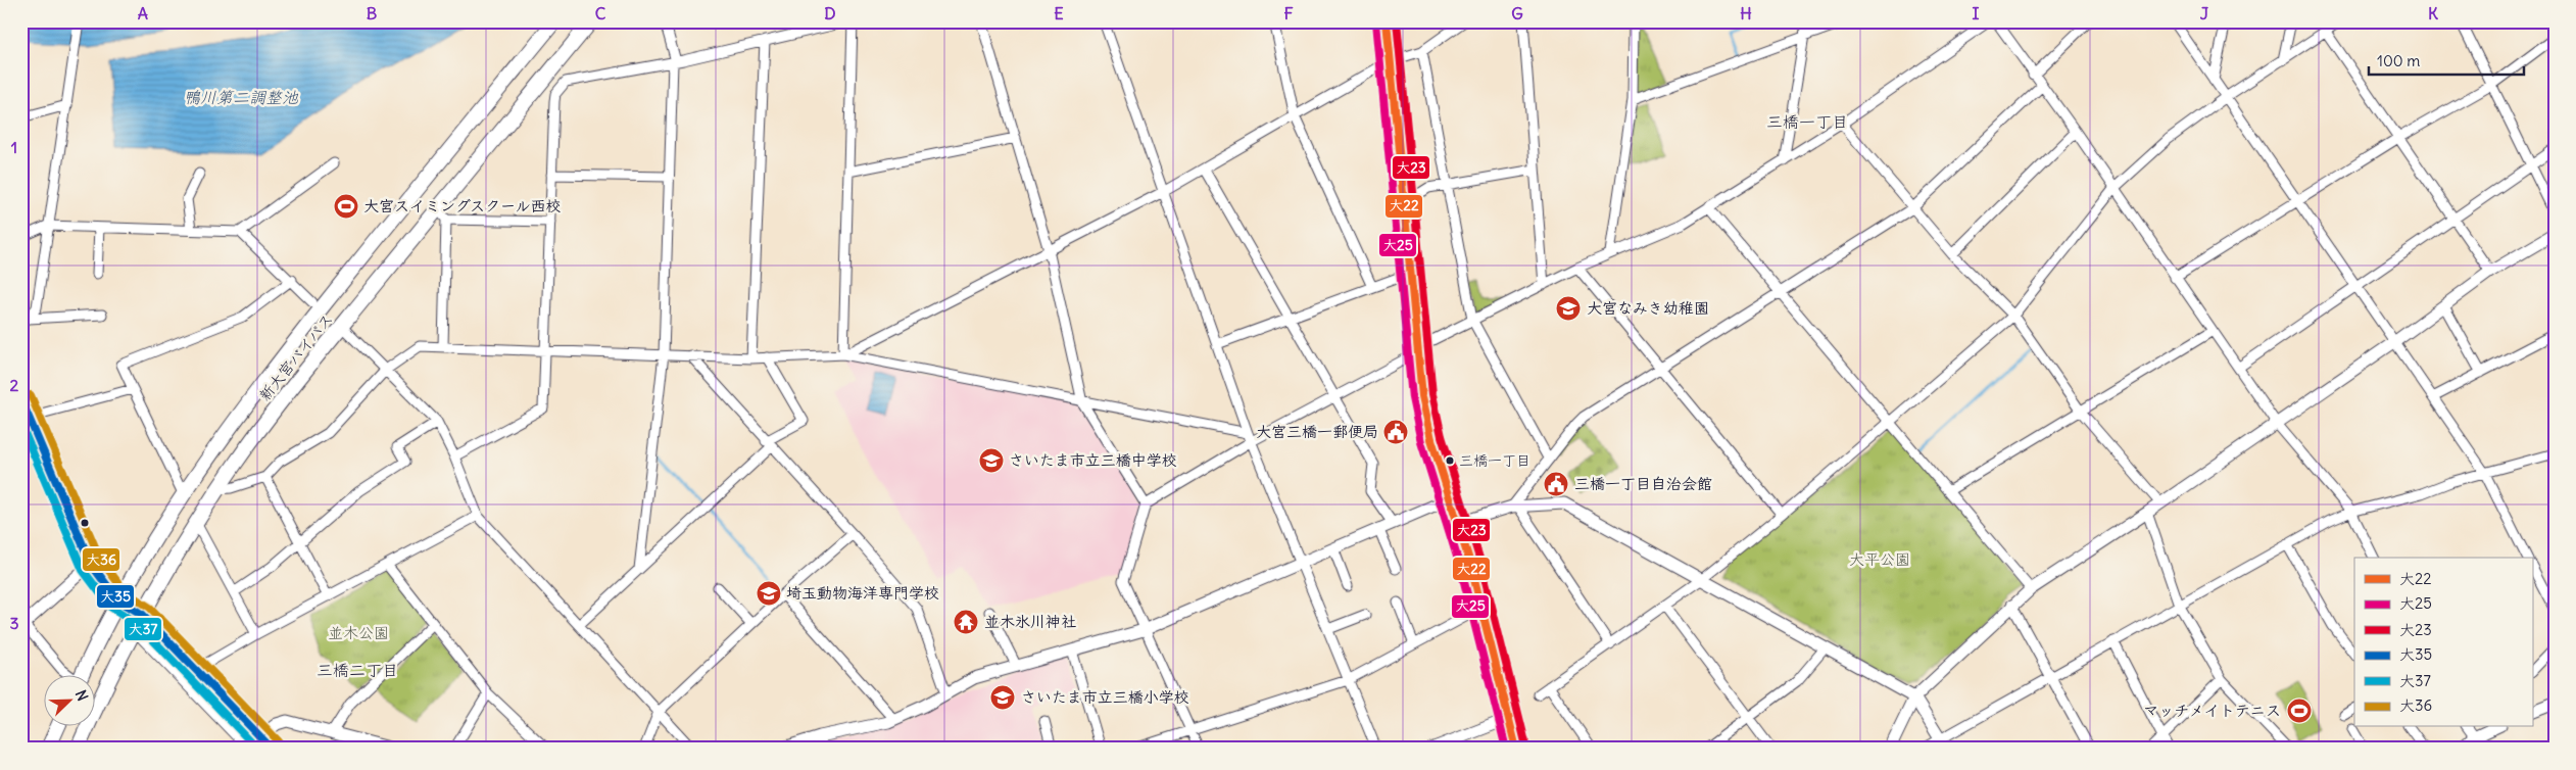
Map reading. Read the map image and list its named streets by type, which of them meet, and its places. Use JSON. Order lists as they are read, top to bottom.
{
  "streets": {
    "main road": ["新大宮バイパス"]
  },
  "districts": ["三橋一丁目", "三橋二丁目"],
  "water": ["鴨川第二調整池"],
  "parks": ["大平公園", "並木公園"],
  "places": {
    "sports": ["大宮スイミングスクール西校", "マッチメイトテニス"],
    "school or university": [
      "大宮なみき幼稚園",
      "さいたま市立三橋中学校",
      "埼玉動物海洋専門学校",
      "さいたま市立三橋小学校"
    ],
    "public building": ["大宮三橋一郵便局", "三橋一丁目自治会館"],
    "other": ["三橋一丁目"],
    "temple": ["並木氷川神社"]
  },
  "lines": [
    "transit line 大22",
    "transit line 大23",
    "transit line 大25",
    "transit line 大36",
    "transit line 大35",
    "transit line 大37"
  ],
  "legend": [
    "大22",
    "大25",
    "大23",
    "大35",
    "大37",
    "大36"
  ],
  "scale_bar": "100 m",
  "north": "top right",
  "grid": {
    "columns": [
      "A",
      "B",
      "C",
      "D",
      "E",
      "F",
      "G",
      "H",
      "I",
      "J",
      "K"
    ],
    "rows": ["1", "2", "3"]
  }
}
